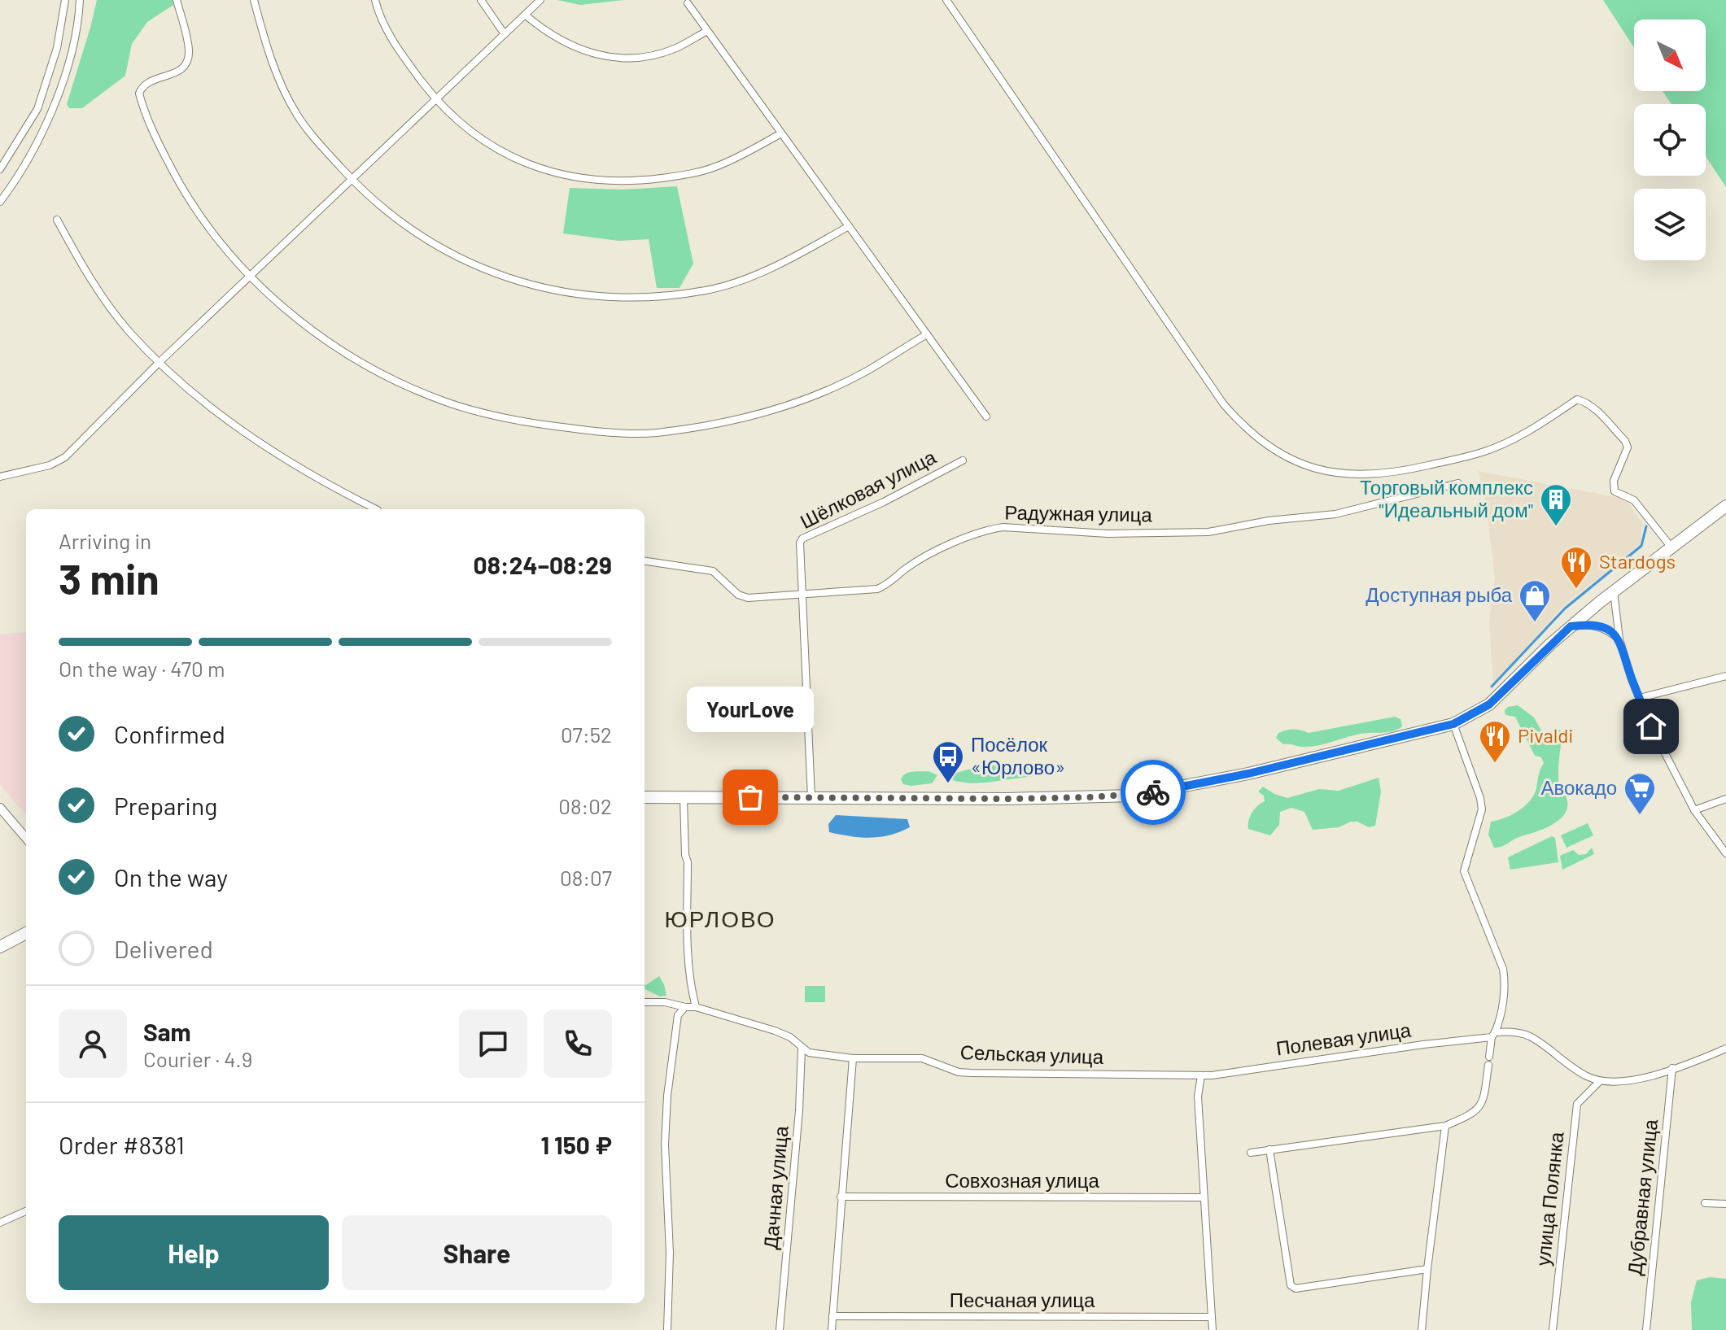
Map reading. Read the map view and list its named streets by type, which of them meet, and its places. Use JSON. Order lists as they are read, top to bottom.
{
  "streets": {
    "street": [
      "Шёлковая улица",
      "Радужная улица",
      "Полевая улица",
      "Сельская улица",
      "Совхозная улица",
      "Дачная улица",
      "Дубравная улица",
      "улица Полянка",
      "Песчаная улица"
    ]
  },
  "crossings": [
    ["Шёлковая улица", "Радужная улица"],
    ["Полевая улица", "Сельская улица"],
    ["Сельская улица", "Дачная улица"]
  ],
  "districts": ["ЮРЛОВО"],
  "places": {
    "building": ["Торговый комплекс \"Идеальный дом\""],
    "restaurant": ["Stardogs", "Pivaldi"],
    "shop": ["Доступная рыба"],
    "bus stop": ["Посёлок «Юрлово»"],
    "other": ["YourLove"],
    "supermarket": ["Авокадо"]
  },
  "north": "bottom right",
  "page": {
    "heading": ["3 min", "Arriving in", "08:24–08:29"],
    "panel": [
      "Sam",
      "Courier · 4.9",
      "Order #8381",
      "1 150 ₽"
    ],
    "bar": "On the way · 470 m",
    "bubble": "YourLove",
    "list": [
      ["Confirmed", "07:52"],
      ["Preparing", "08:02"],
      ["On the way", "08:07"],
      "Delivered"
    ],
    "buttons": ["Help", "Share"]
  }
}
